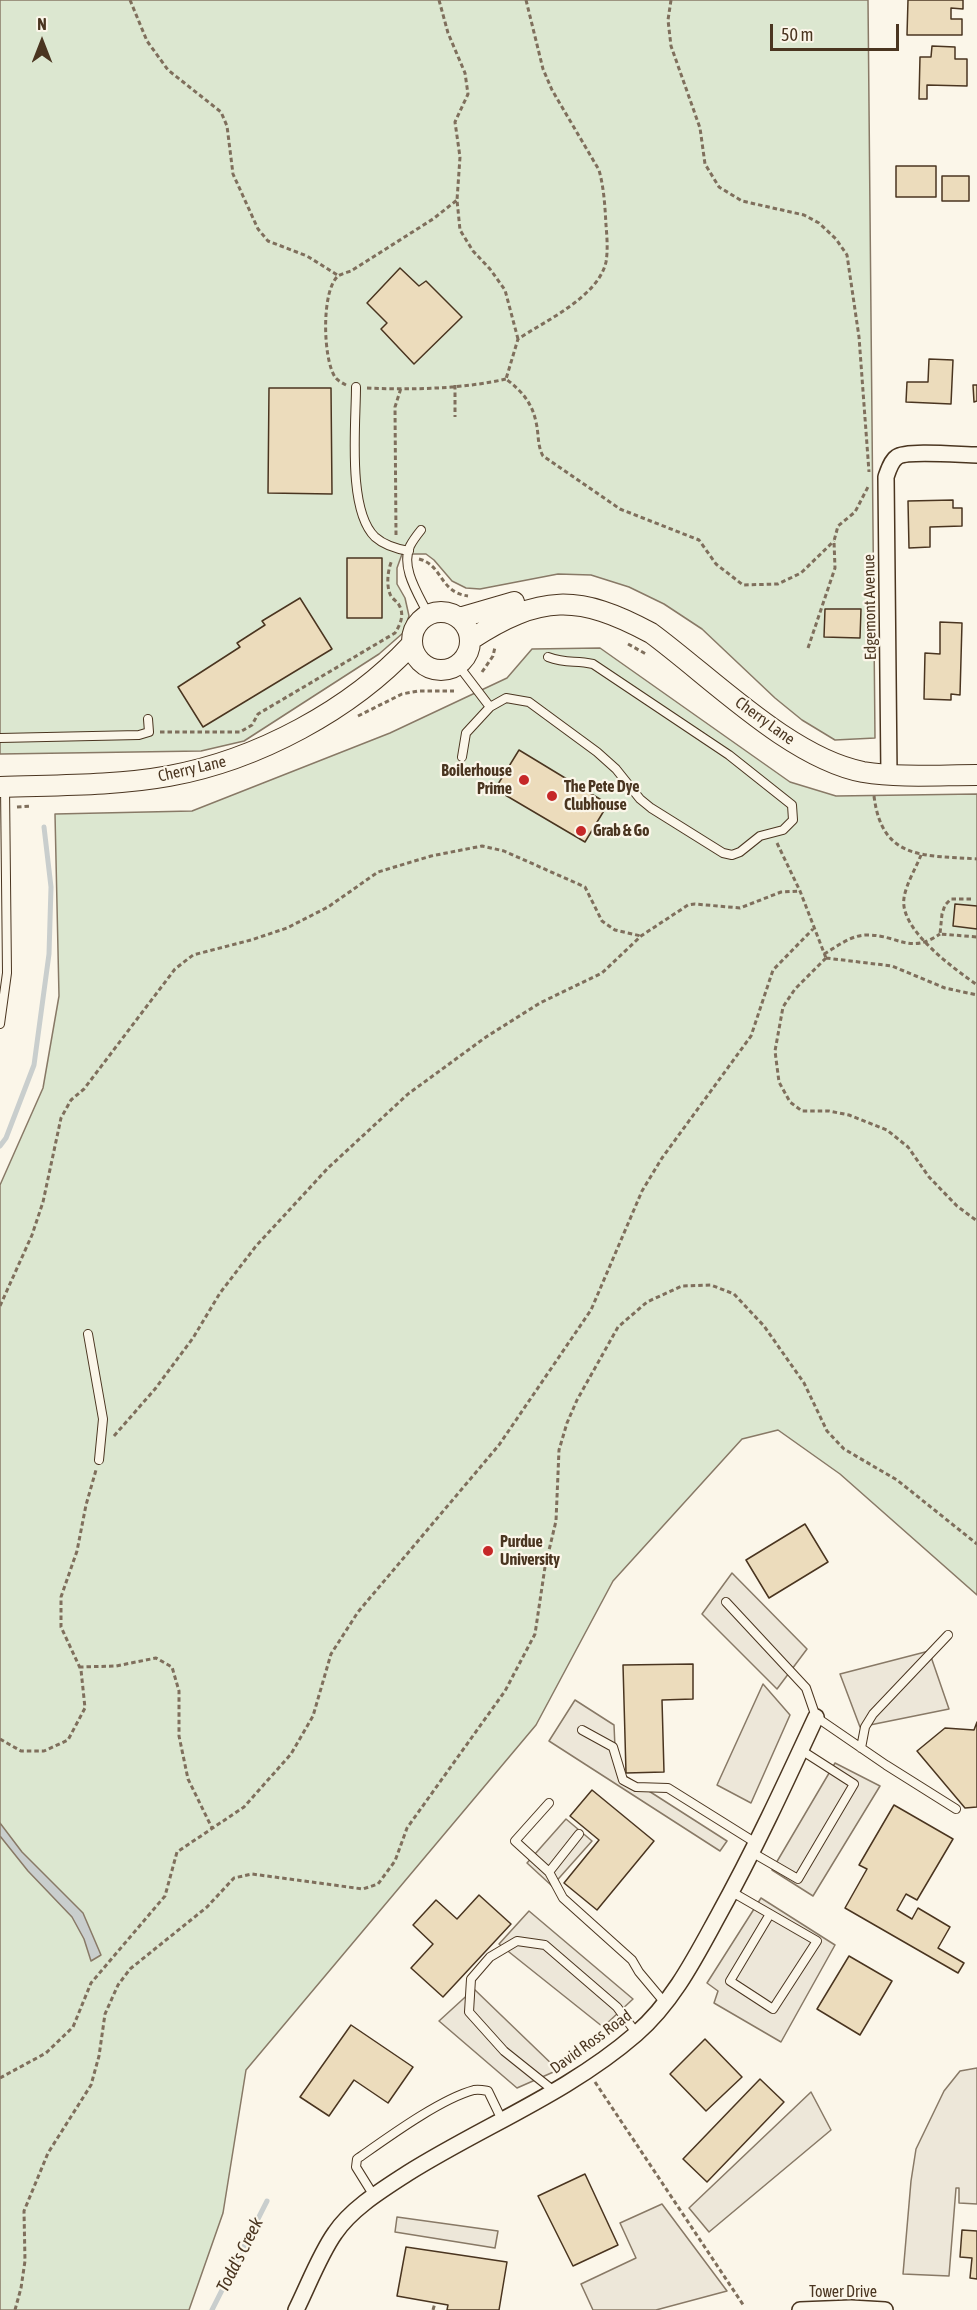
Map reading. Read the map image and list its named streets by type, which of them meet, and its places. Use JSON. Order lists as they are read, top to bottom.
{
  "streets": {
    "street": [
      "Edgemont Avenue",
      "Cherry Lane",
      "David Ross Road",
      "Tower Drive"
    ]
  },
  "crossings": [
    ["Edgemont Avenue", "Cherry Lane"]
  ],
  "water": ["Todd's Creek"],
  "places": [
    "Boilerhouse Prime",
    "The Pete Dye Clubhouse",
    "Grab & Go",
    "Purdue University"
  ],
  "scale_bar": "50 m",
  "north": "top"
}
